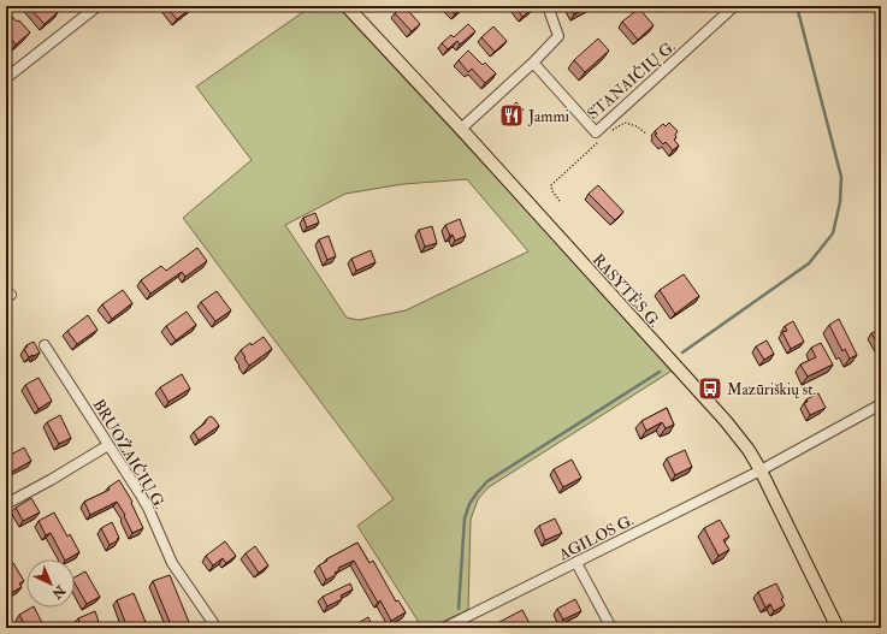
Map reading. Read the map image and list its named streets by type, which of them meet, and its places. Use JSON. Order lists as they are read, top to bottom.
{
  "streets": {
    "main road": ["RASYTĖS G."],
    "street": ["STANAIČIŲ G.", "BRUOŽAIČIŲ G.", "AGILOS G."]
  },
  "crossings": [
    ["RASYTĖS G.", "AGILOS G."]
  ],
  "places": {
    "restaurant": ["Jammi"],
    "bus stop": ["Mazūriškių st."]
  },
  "north": "bottom right"
}
